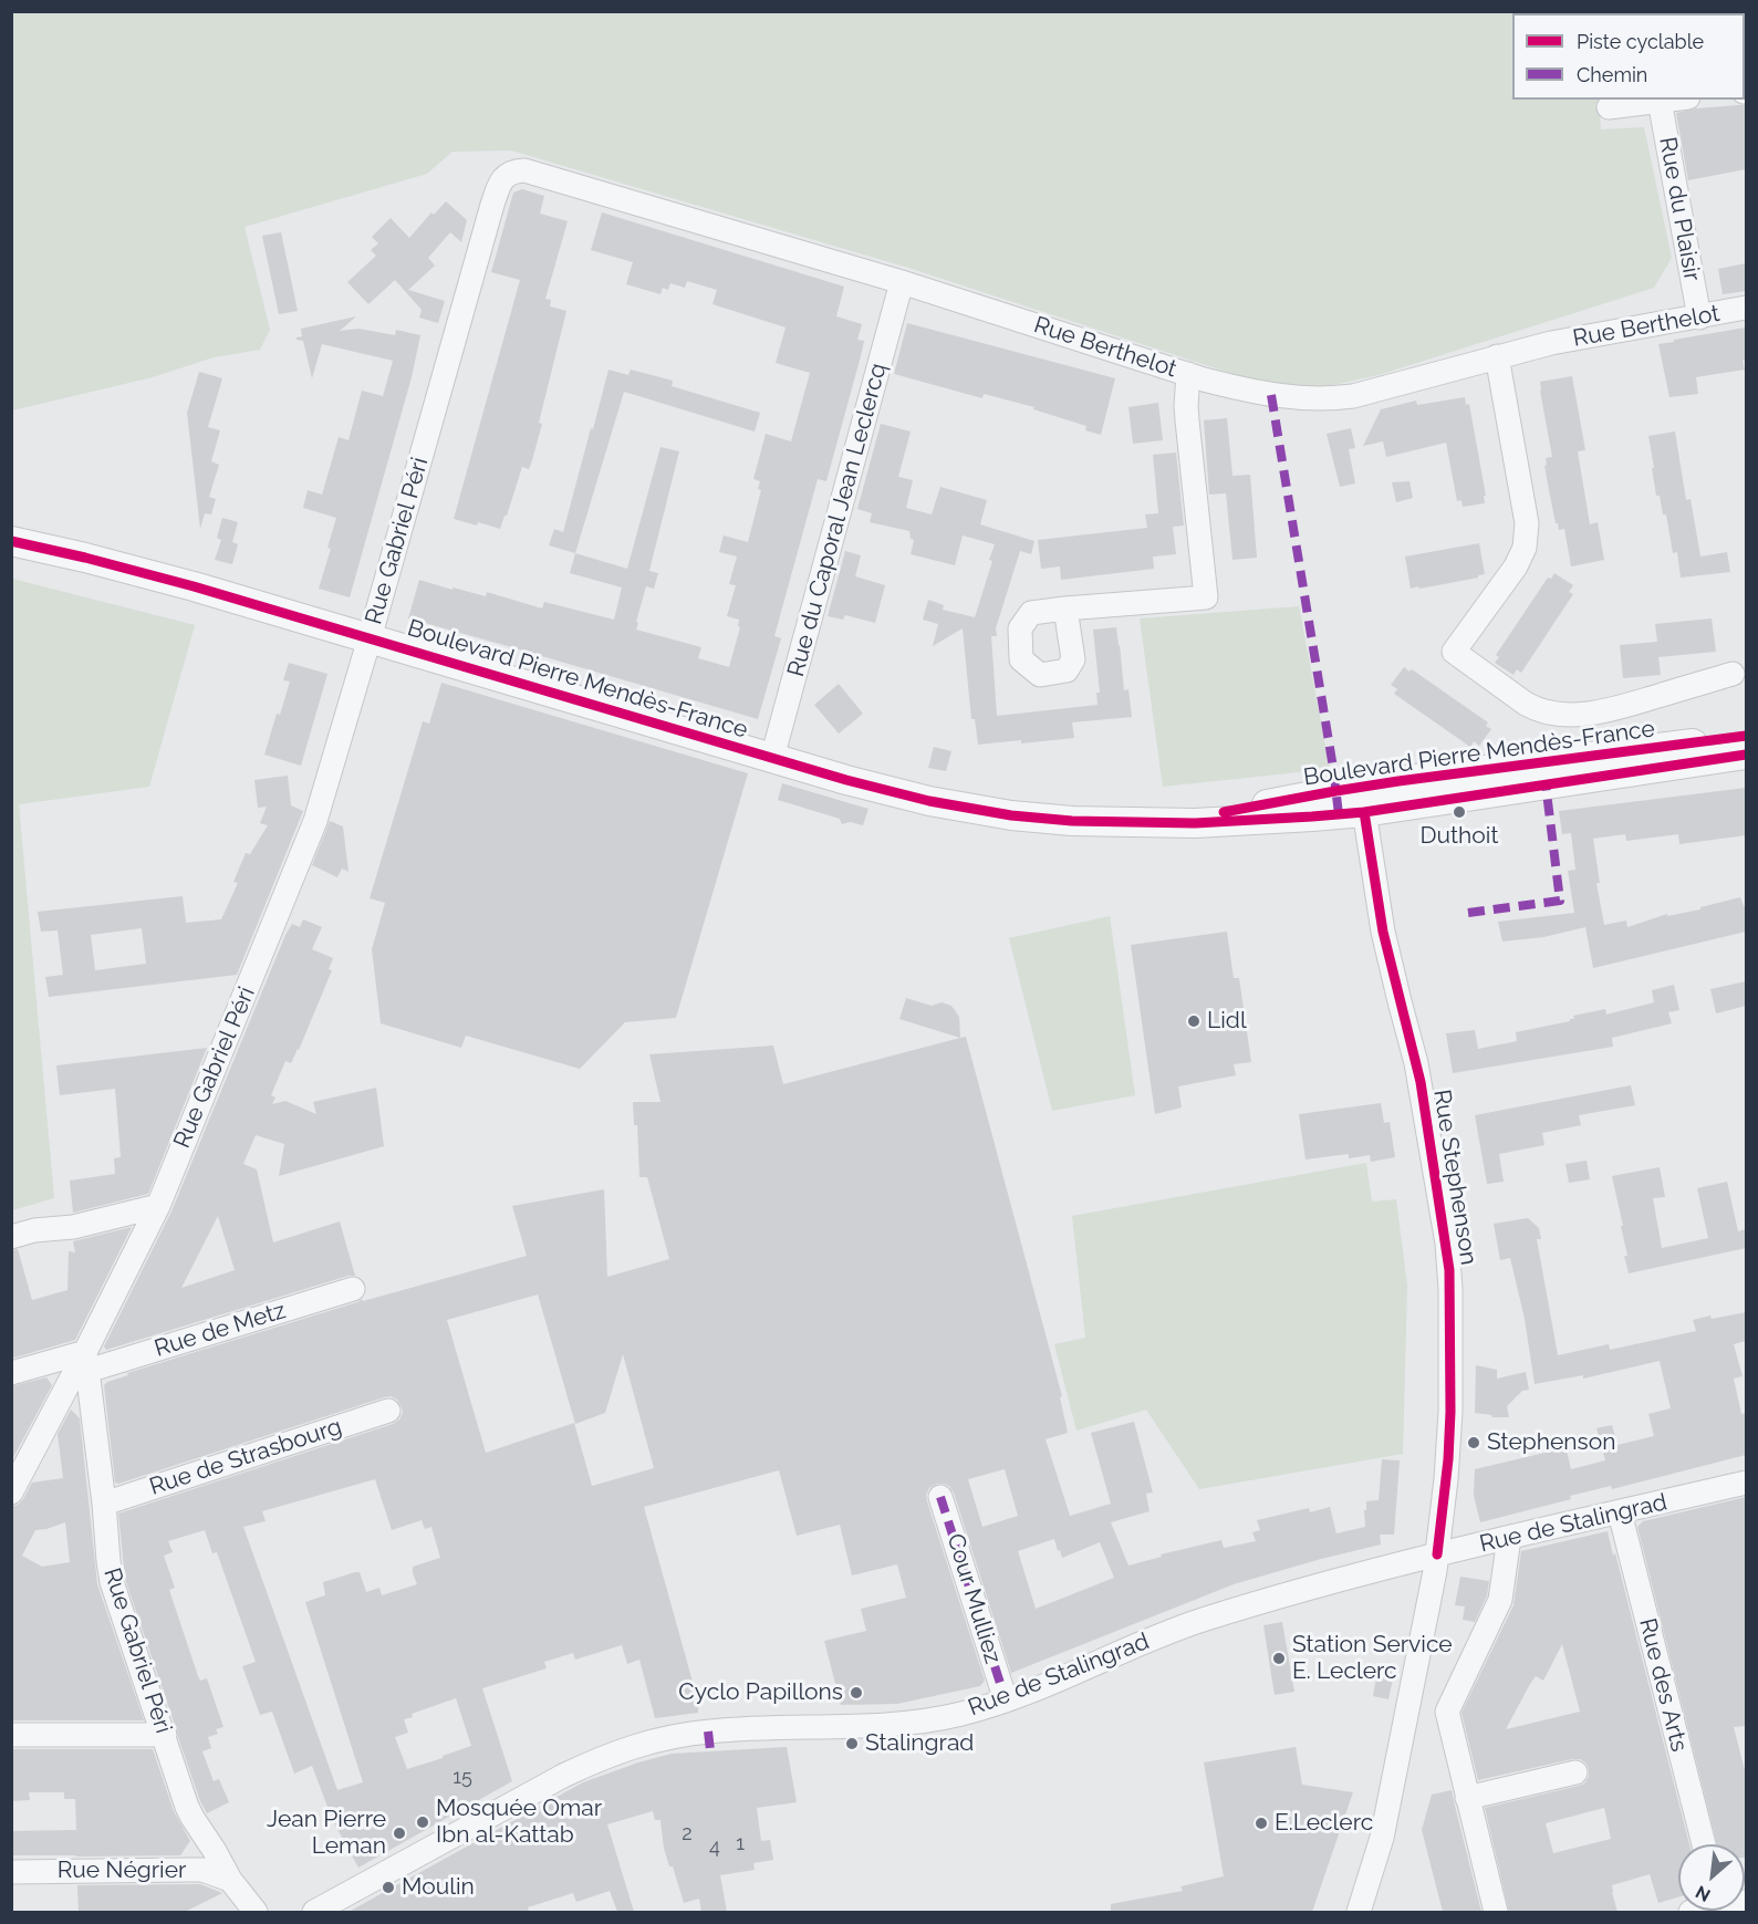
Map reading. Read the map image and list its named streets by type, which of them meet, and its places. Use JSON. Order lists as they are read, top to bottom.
{
  "streets": {
    "street": [
      "Rue du Plaisir",
      "Rue Berthelot",
      "Rue du Caporal Jean Leclercq",
      "Rue Gabriel Péri",
      "Boulevard Pierre Mendès-France",
      "Rue Stephenson",
      "Rue de Metz",
      "Rue de Strasbourg",
      "Rue de Stalingrad",
      "Cour Mulliez",
      "Rue des Arts",
      "Rue Négrier"
    ]
  },
  "crossings": [
    ["Rue du Plaisir", "Rue Berthelot"],
    ["Rue Berthelot", "Rue du Caporal Jean Leclercq"],
    ["Rue Berthelot", "Rue Gabriel Péri"],
    ["Rue du Caporal Jean Leclercq", "Boulevard Pierre Mendès-France"],
    ["Rue Gabriel Péri", "Boulevard Pierre Mendès-France"],
    ["Rue Gabriel Péri", "Rue de Metz"],
    ["Rue Gabriel Péri", "Rue de Strasbourg"],
    ["Rue Gabriel Péri", "Rue Négrier"],
    ["Boulevard Pierre Mendès-France", "Rue Stephenson"],
    ["Rue Stephenson", "Rue de Stalingrad"],
    ["Rue de Stalingrad", "Cour Mulliez"],
    ["Rue de Stalingrad", "Rue des Arts"]
  ],
  "places": [
    "Duthoit",
    "Lidl",
    "Stephenson",
    "Station Service E. Leclerc",
    "Cyclo Papillons",
    "Stalingrad",
    "Mosquée Omar Ibn al-Kattab",
    "E.Leclerc",
    "Jean Pierre Leman",
    "Moulin"
  ],
  "house_numbers": [
    "15",
    "2",
    "1",
    "4"
  ],
  "legend": ["Piste cyclable", "Chemin"],
  "north": "bottom left"
}
